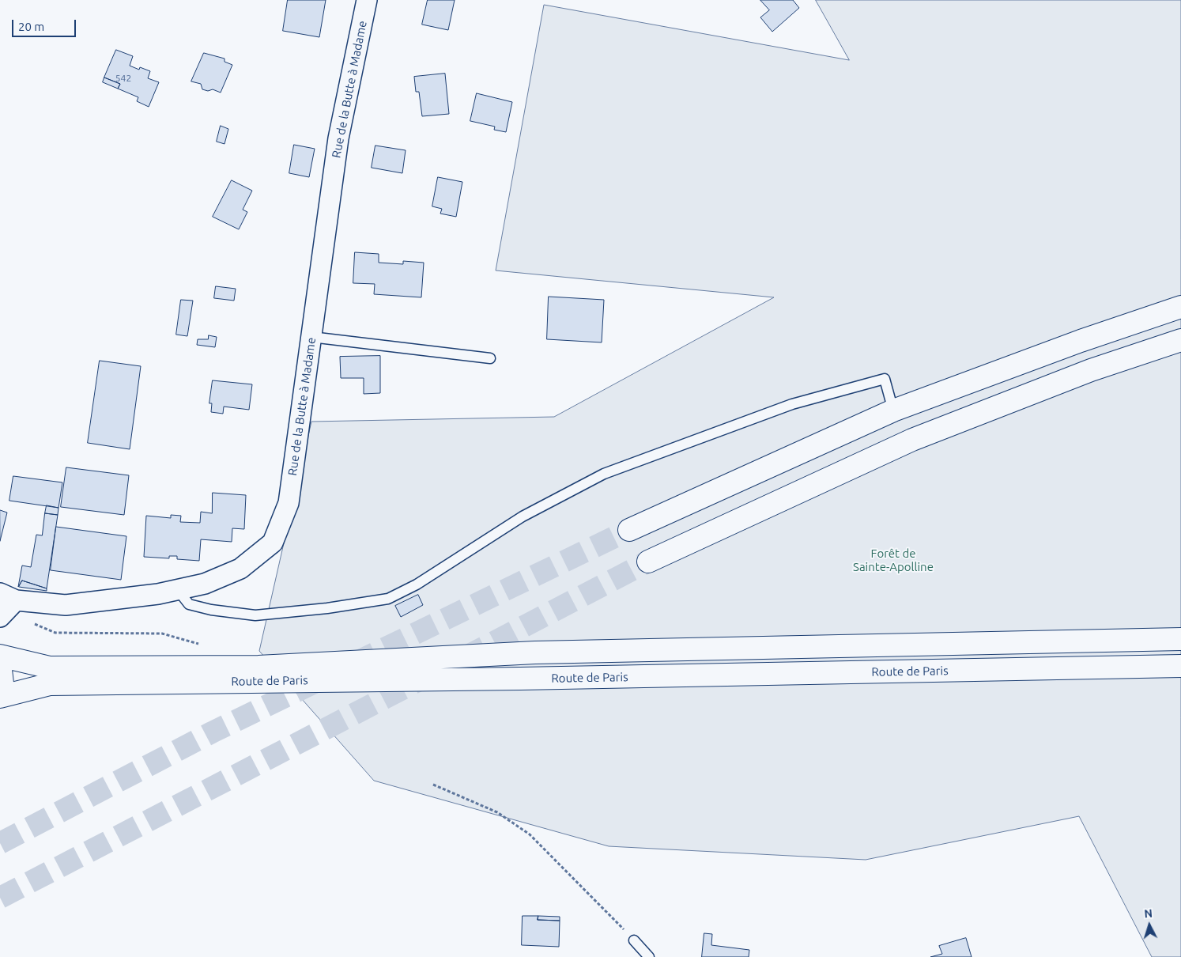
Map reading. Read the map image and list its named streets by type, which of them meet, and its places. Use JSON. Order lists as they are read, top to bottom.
{
  "streets": {
    "main road": ["Route de Paris"],
    "street": ["Rue de la Butte à Madame"]
  },
  "parks": ["Forêt de Sainte-Apolline"],
  "house_numbers": ["542"],
  "scale_bar": "20 m",
  "north": "top"
}
